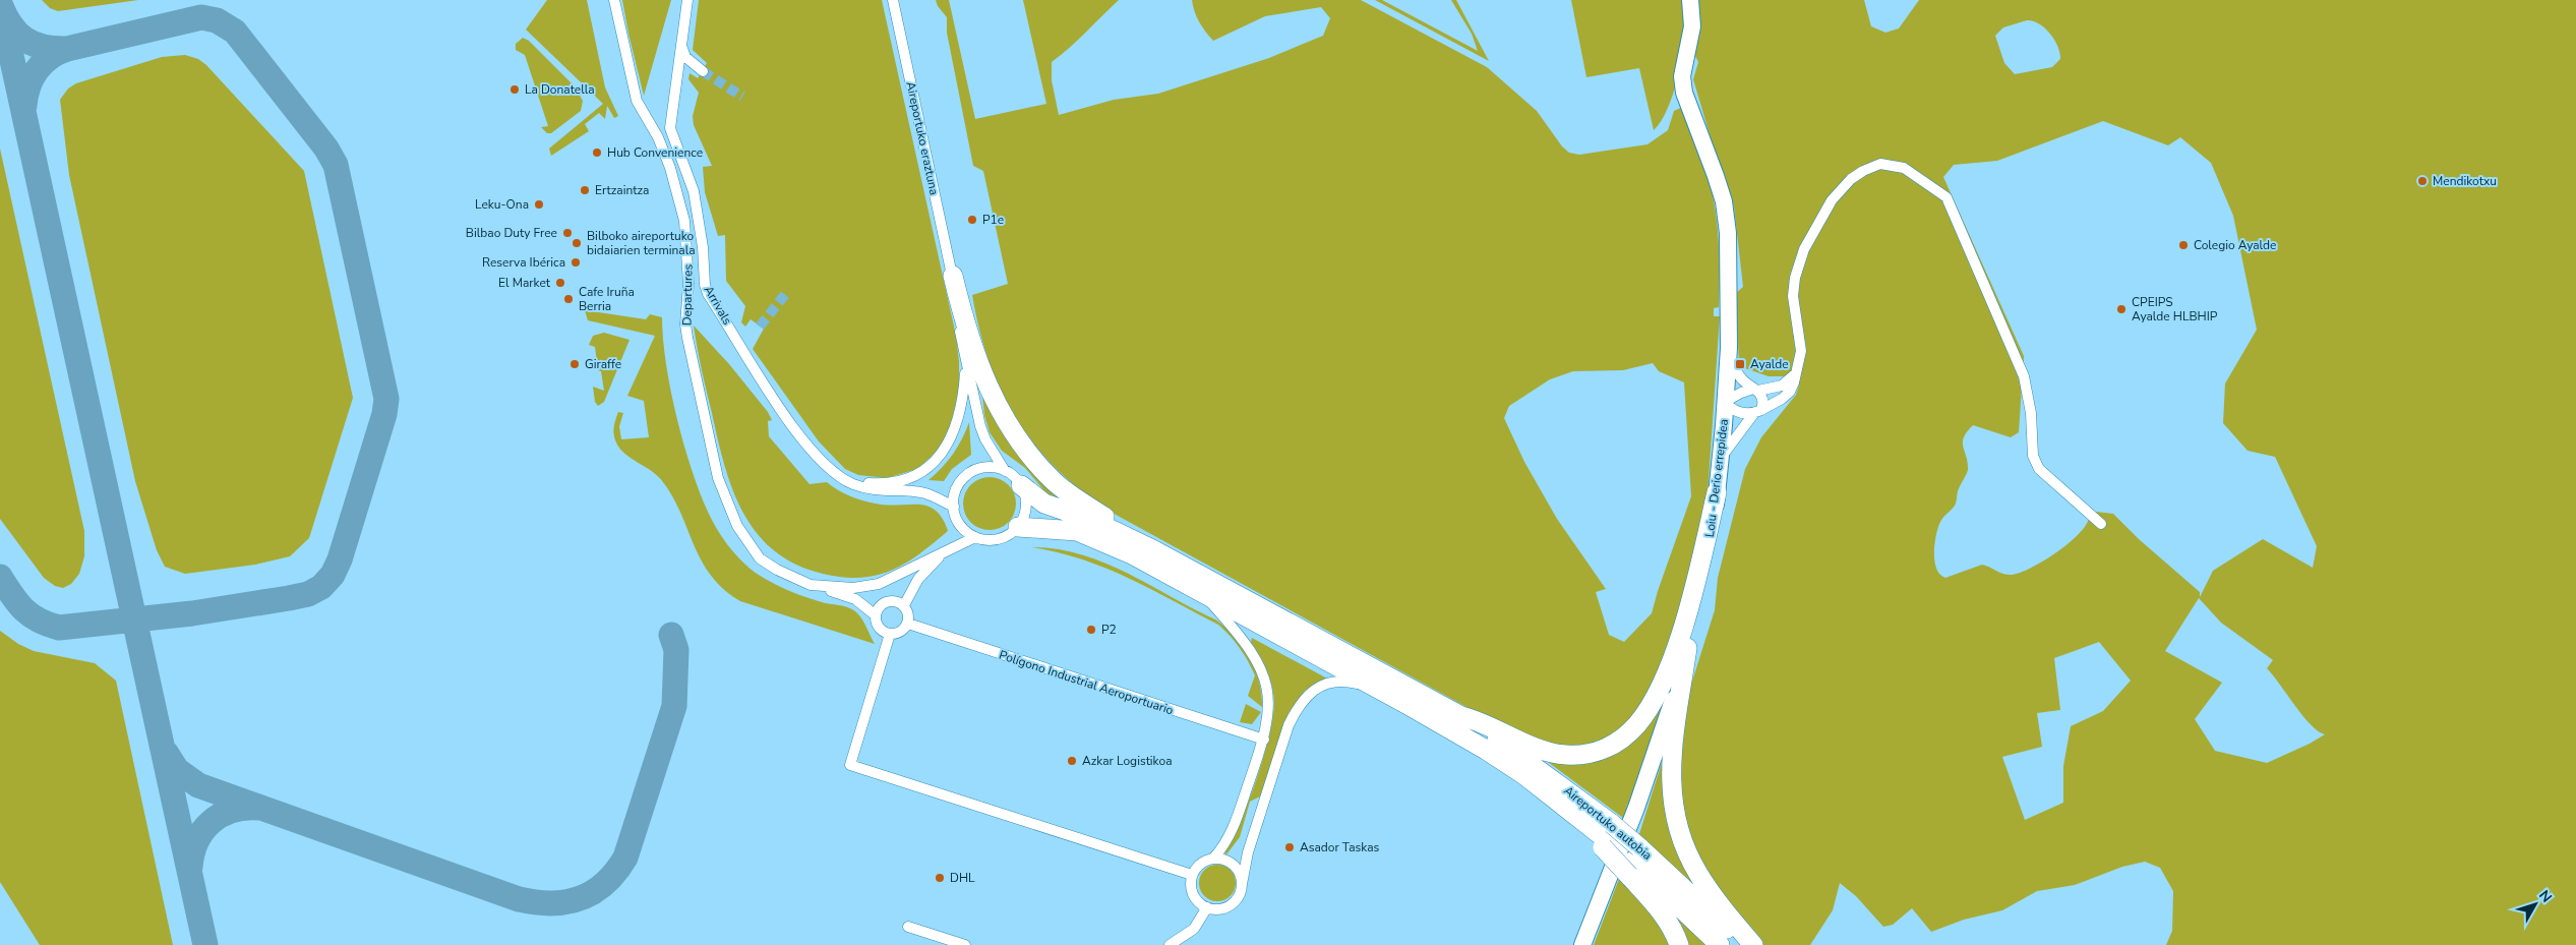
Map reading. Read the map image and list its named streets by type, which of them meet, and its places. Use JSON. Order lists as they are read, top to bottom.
{
  "streets": {
    "highway": ["Aireportuko autobia"],
    "main road": ["Loiu - Derio errepidea"],
    "street": [
      "Aireportuko eraztuna",
      "Departures",
      "Arrivals",
      "Polígono Industrial Aeroportuario"
    ]
  },
  "crossings": [
    ["Aireportuko eraztuna", "Arrivals"]
  ],
  "places": {
    "other": [
      "La Donatella",
      "Hub Convenience",
      "Mendikotxu",
      "Ertzaintza",
      "Leku-Ona",
      "P1e",
      "Bilbao Duty Free",
      "Bilboko aireportuko bidaiarien terminala",
      "Colegio Ayalde",
      "Reserva Ibérica",
      "El Market",
      "Cafe Iruña Berria",
      "CPEIPS Ayalde HLBHIP",
      "Giraffe",
      "P2",
      "Azkar Logistikoa",
      "Asador Taskas",
      "DHL"
    ],
    "transit": ["Ayalde"]
  },
  "north": "top right"
}
